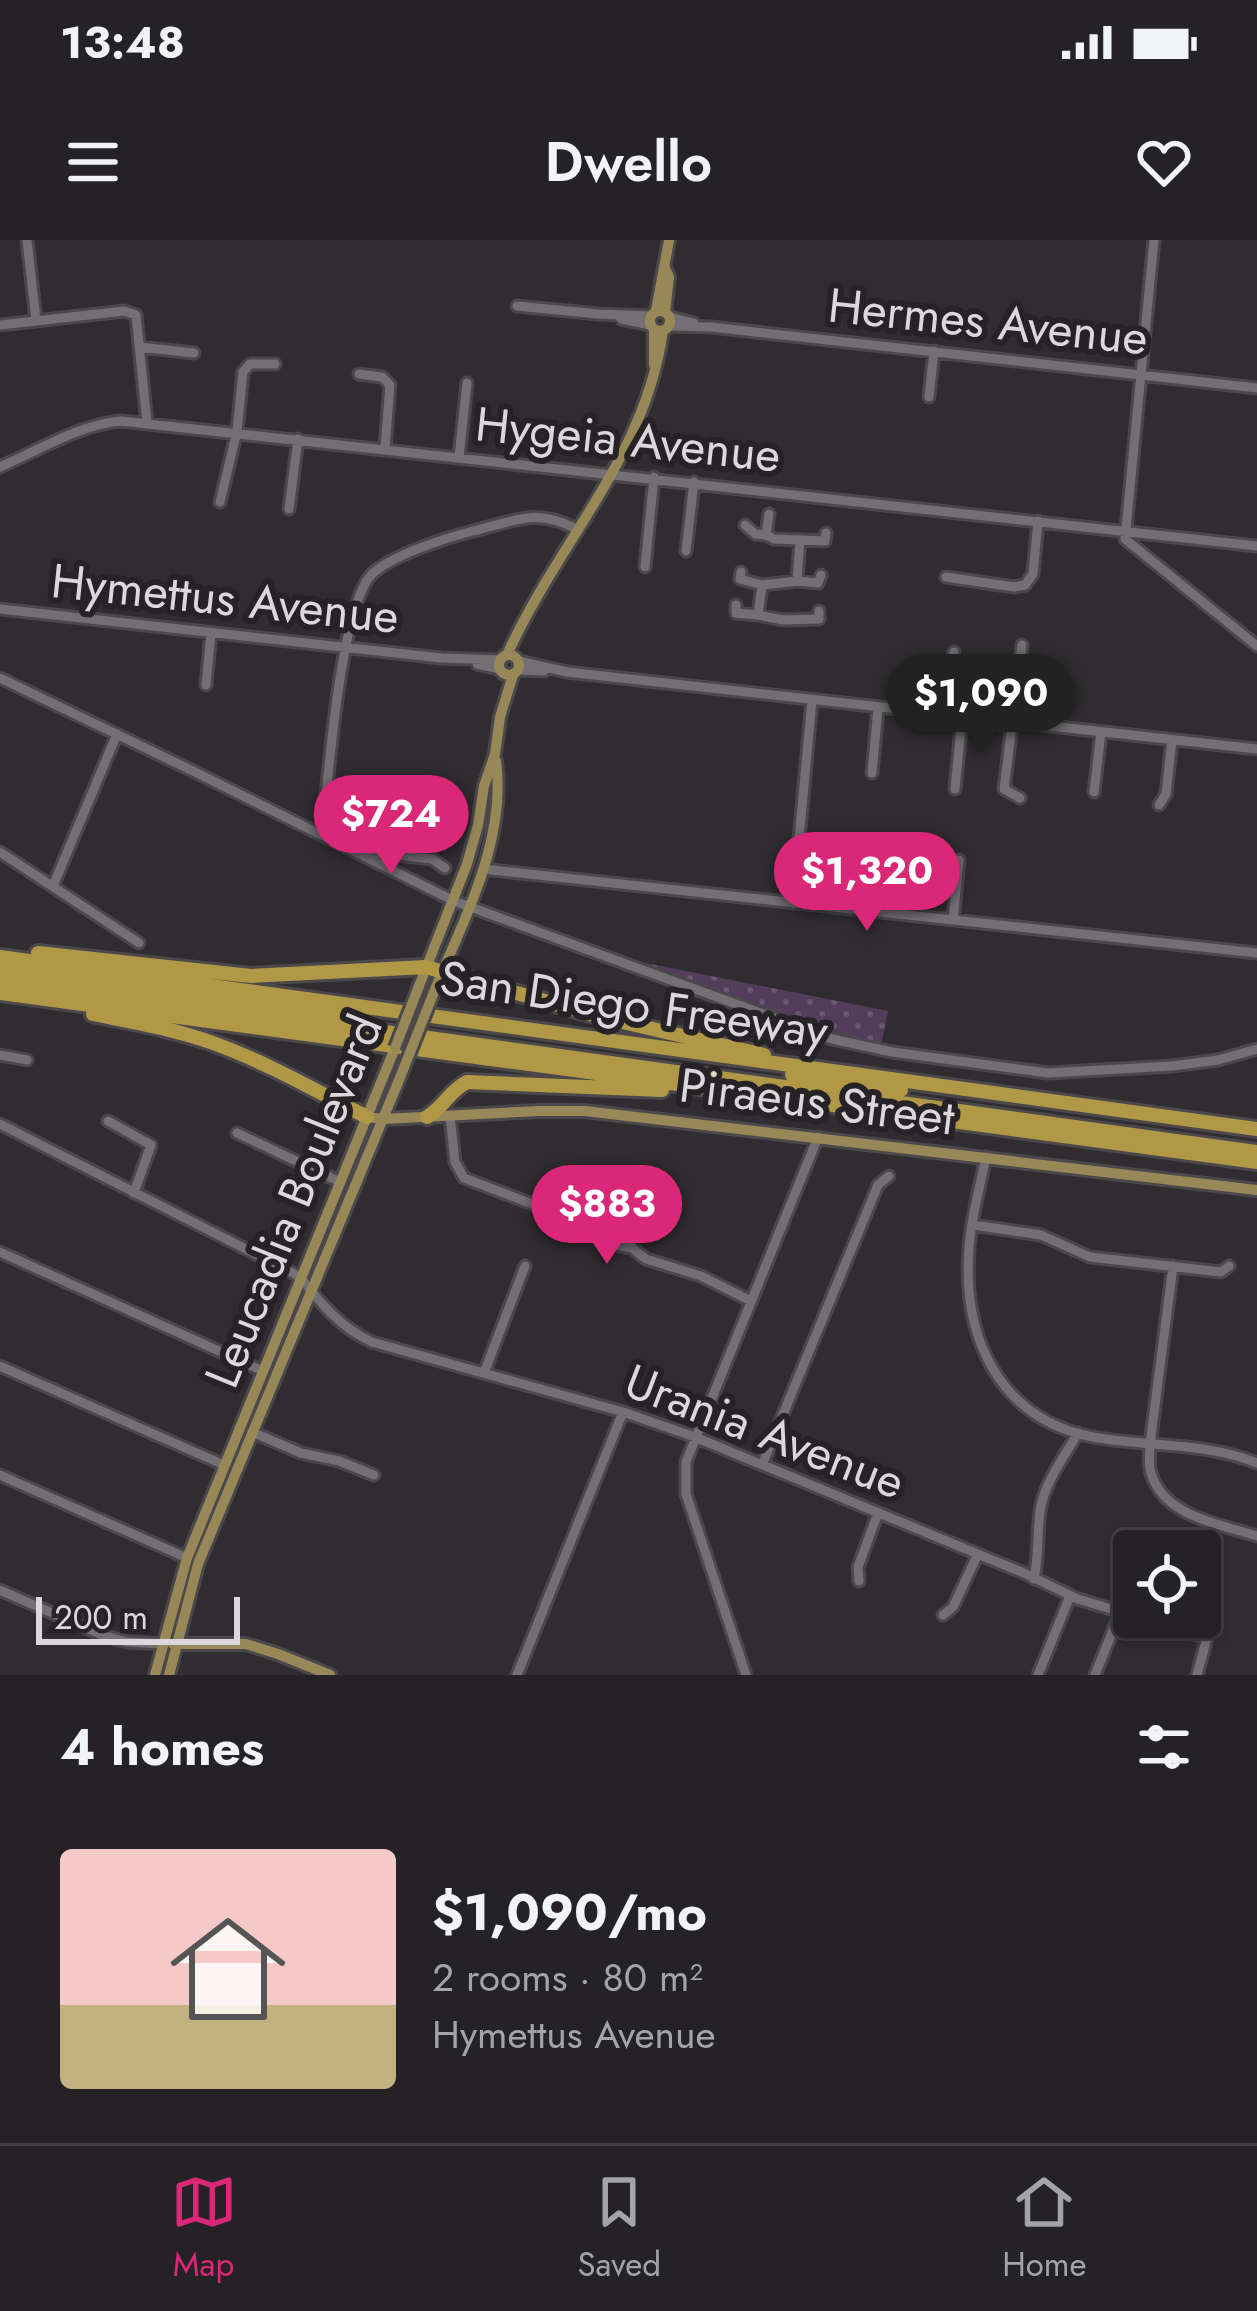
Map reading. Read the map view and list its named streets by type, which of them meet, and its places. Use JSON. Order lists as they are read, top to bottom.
{
  "streets": {
    "highway": ["San Diego Freeway"],
    "main road": ["Piraeus Street", "Leucadia Boulevard"],
    "street": [
      "Hermes Avenue",
      "Hygeia Avenue",
      "Hymettus Avenue",
      "Urania Avenue"
    ]
  },
  "crossings": [
    ["Hermes Avenue", "Leucadia Boulevard"],
    ["Hygeia Avenue", "Leucadia Boulevard"],
    ["Hymettus Avenue", "Leucadia Boulevard"],
    ["Piraeus Street", "Leucadia Boulevard"],
    ["Leucadia Boulevard", "Urania Avenue"]
  ],
  "scale_bar": "200 m",
  "page": {
    "status": "13:48",
    "header": "Dwello",
    "price": [
      "$1,090",
      "$724",
      "$1,320",
      "$883"
    ],
    "scale": "200 m",
    "heading": "4 homes",
    "list": [
      {
        "name": "$1,090/mo",
        "note": "2 rooms · 80 m² · Hymettus Avenue"
      }
    ],
    "tabs": ["Map", "Saved", "Home"]
  }
}
